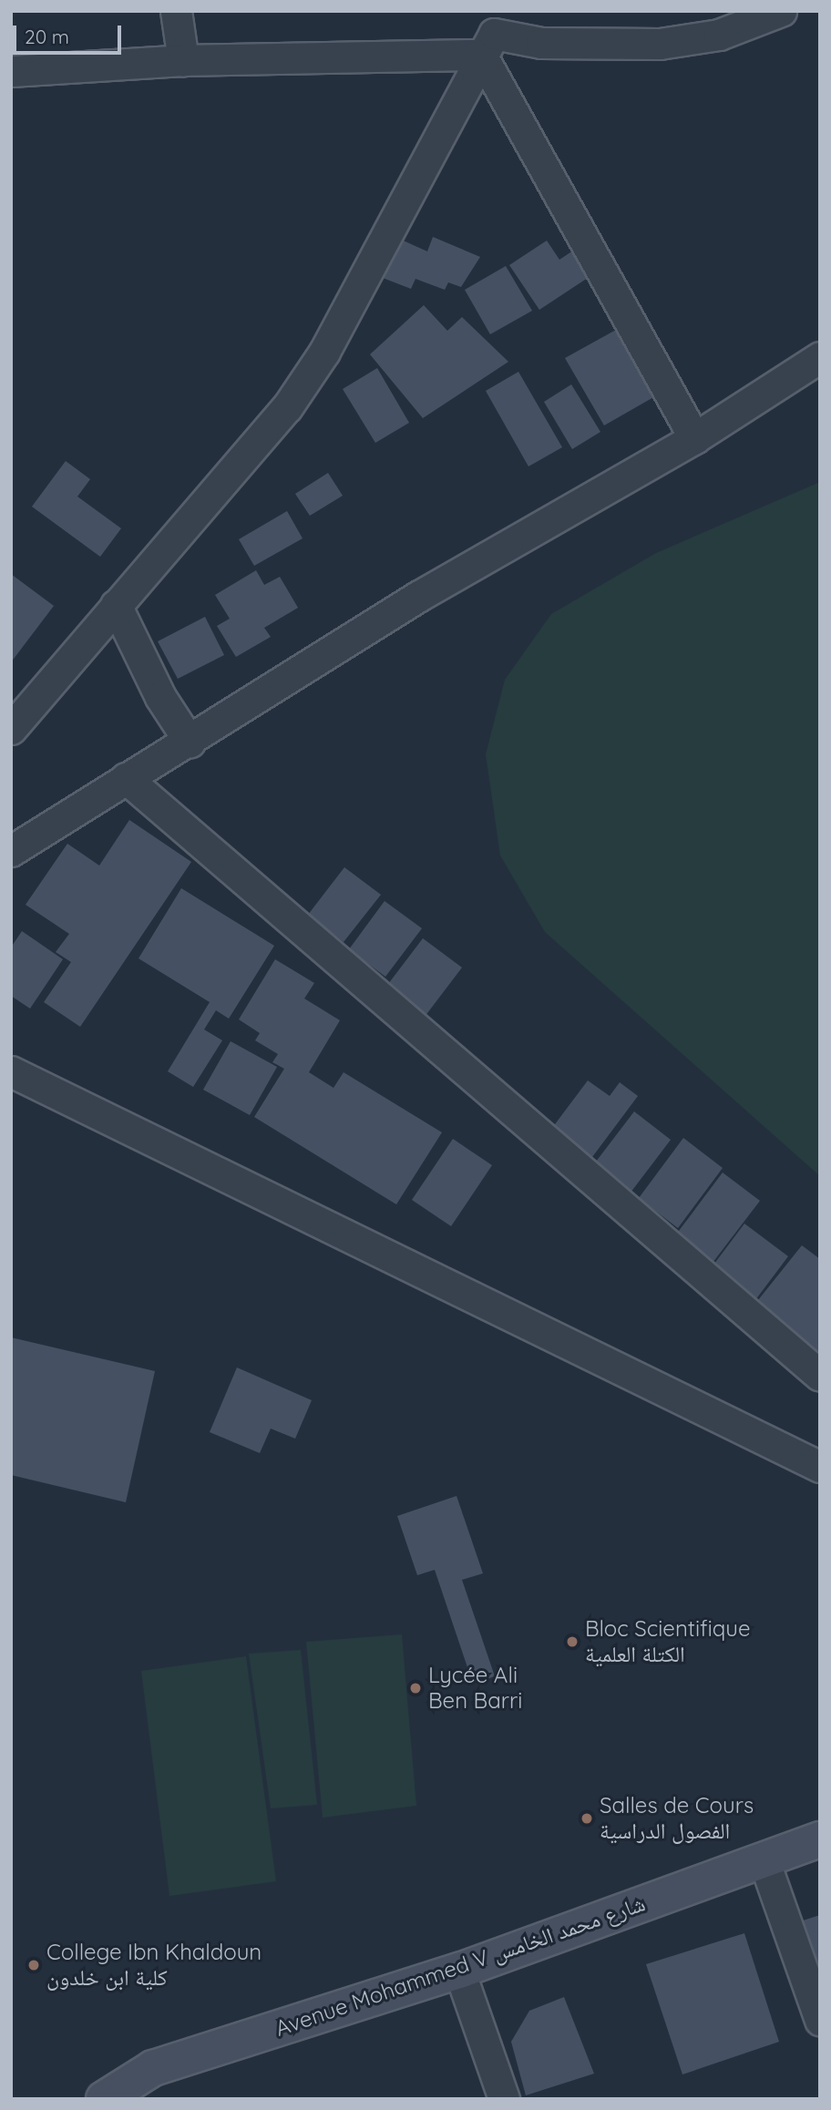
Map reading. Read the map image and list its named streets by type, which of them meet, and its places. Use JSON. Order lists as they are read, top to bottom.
{
  "streets": {
    "street": ["Avenue Mohammed V شارع محمد الخامس"]
  },
  "places": [
    "Bloc Scientifique الكتلة العلمية",
    "Lycée Ali Ben Barri",
    "Salles de Cours الفصول الدراسية",
    "College Ibn Khaldoun كلية ابن خلدون"
  ],
  "scale_bar": "20 m"
}
